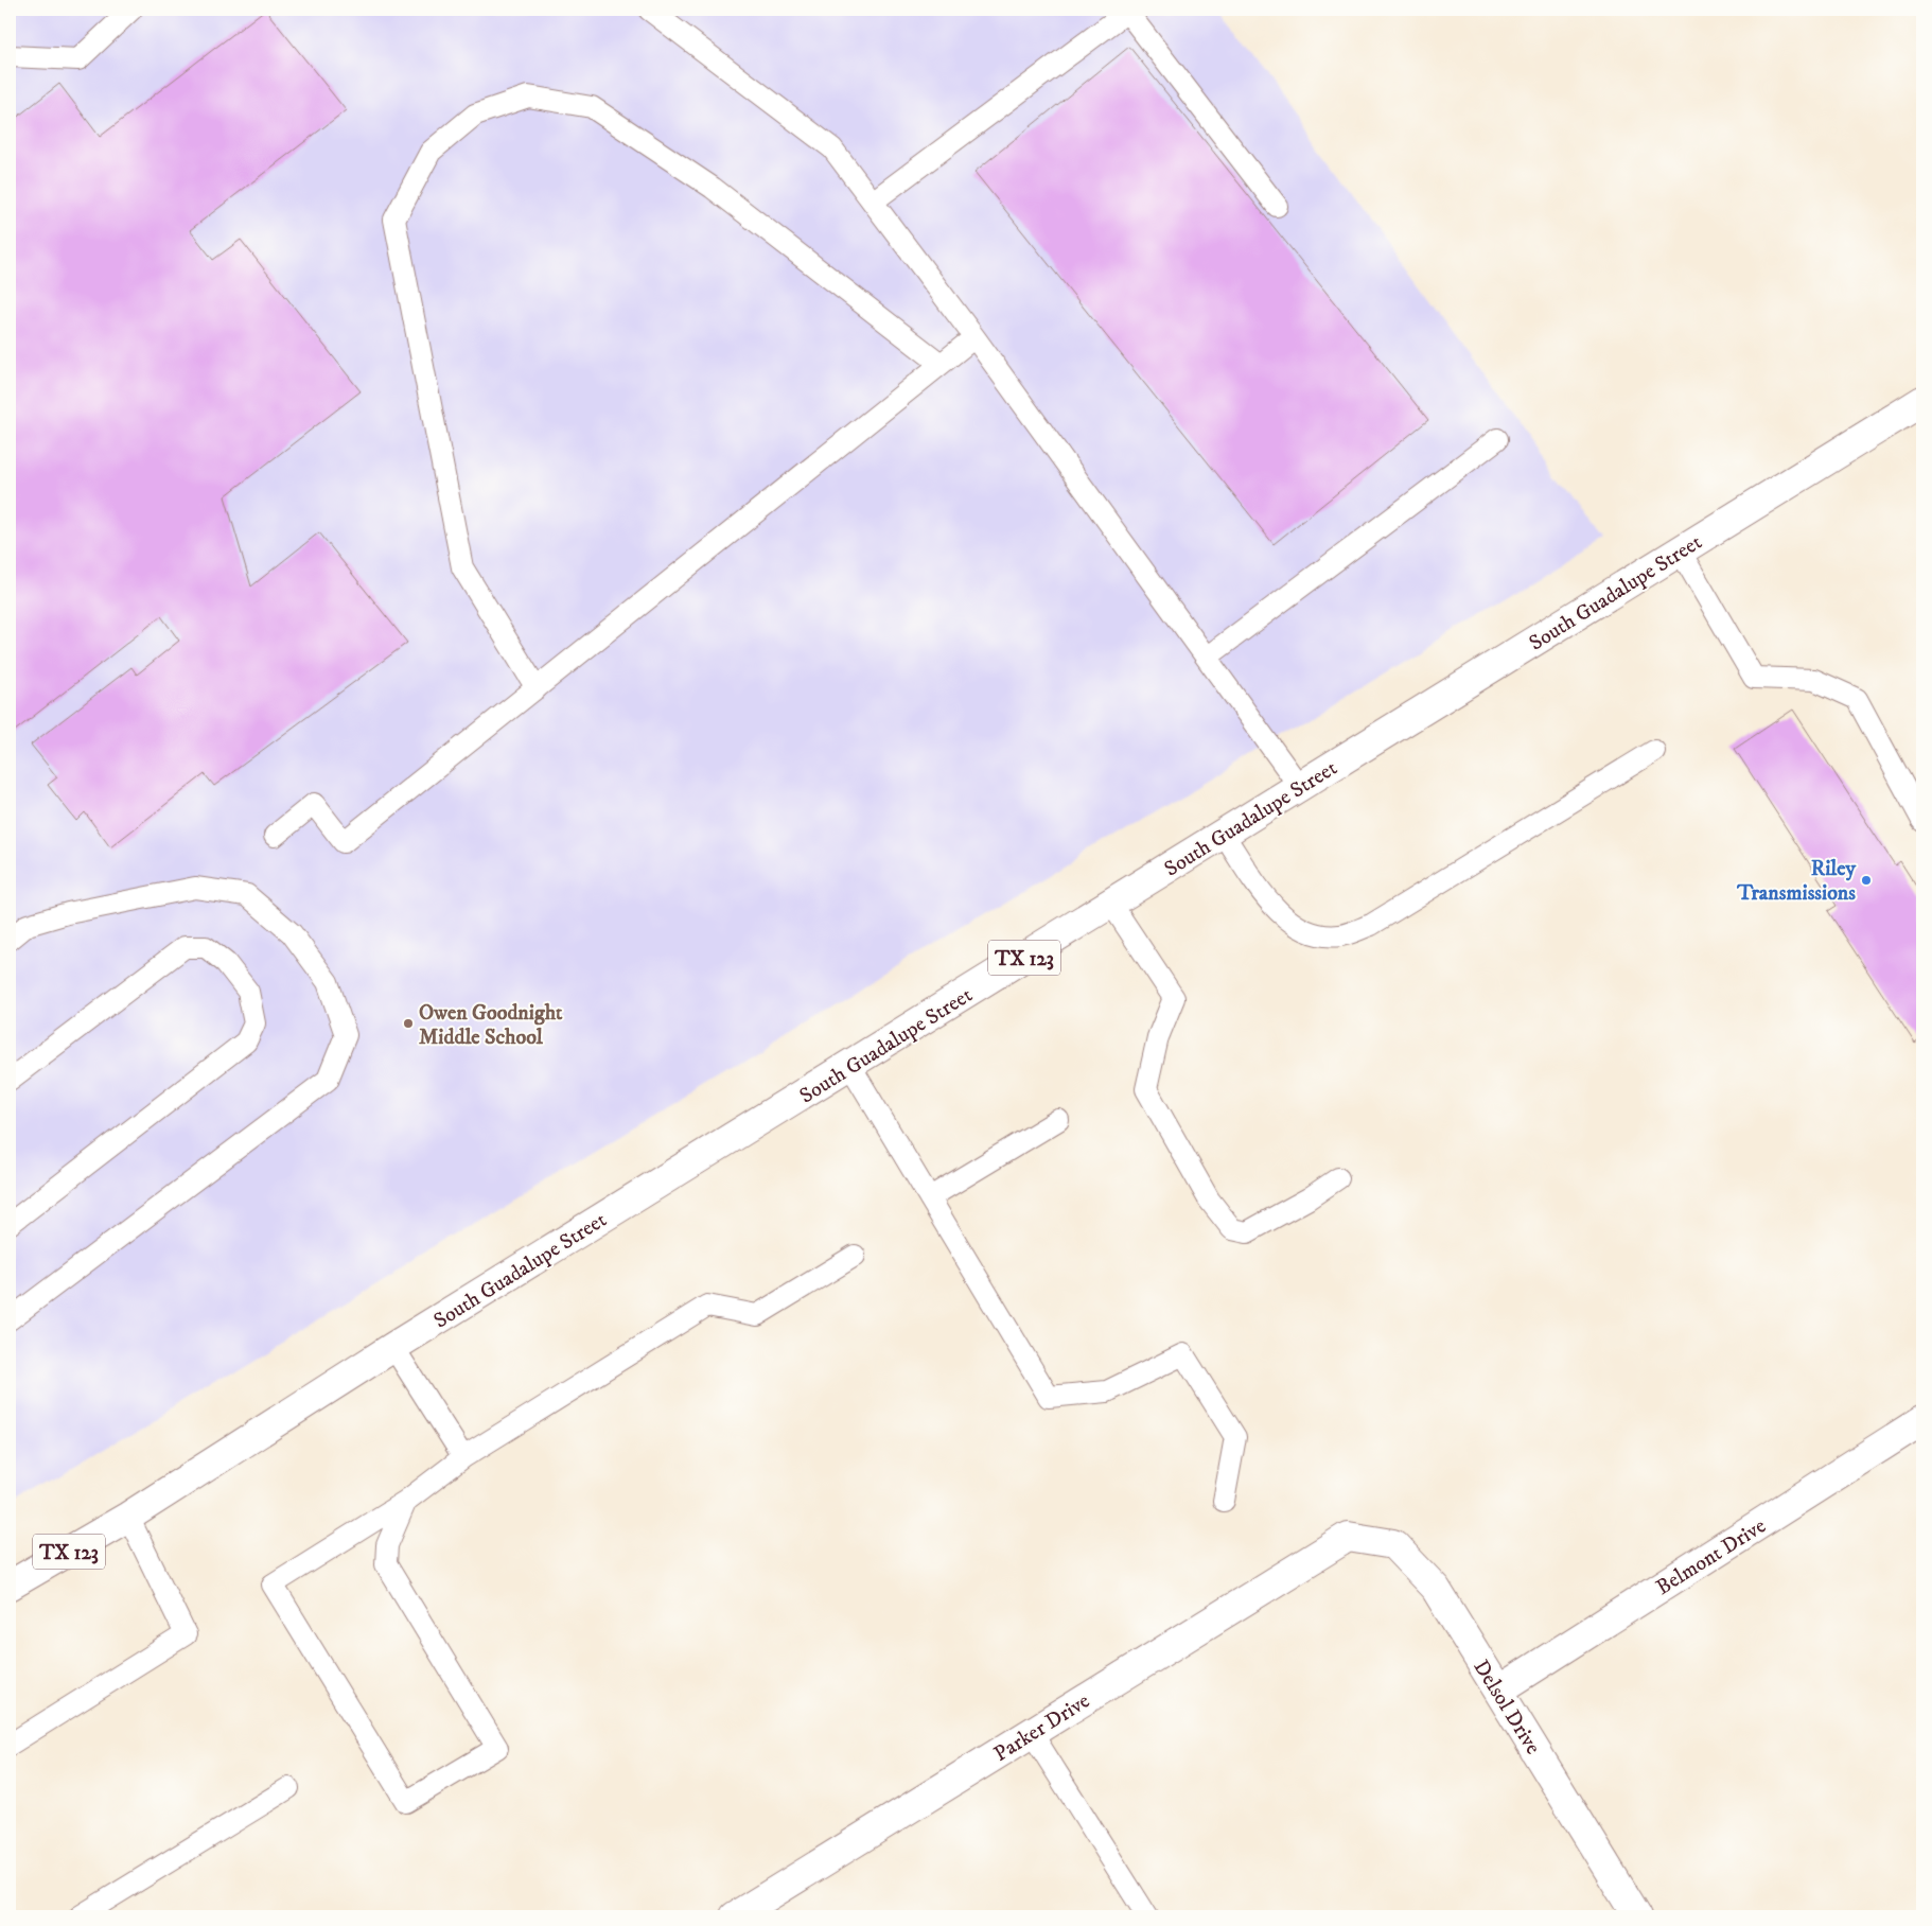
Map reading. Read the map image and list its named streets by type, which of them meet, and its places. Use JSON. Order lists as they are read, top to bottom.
{
  "streets": {
    "main road": [
      "South Guadalupe Street",
      "TX 123",
      "Belmont Drive",
      "Delsol Drive",
      "Parker Drive"
    ]
  },
  "crossings": [
    ["Belmont Drive", "Delsol Drive"],
    ["Delsol Drive", "Parker Drive"]
  ],
  "places": ["Riley Transmissions", "Owen Goodnight Middle School"]
}
